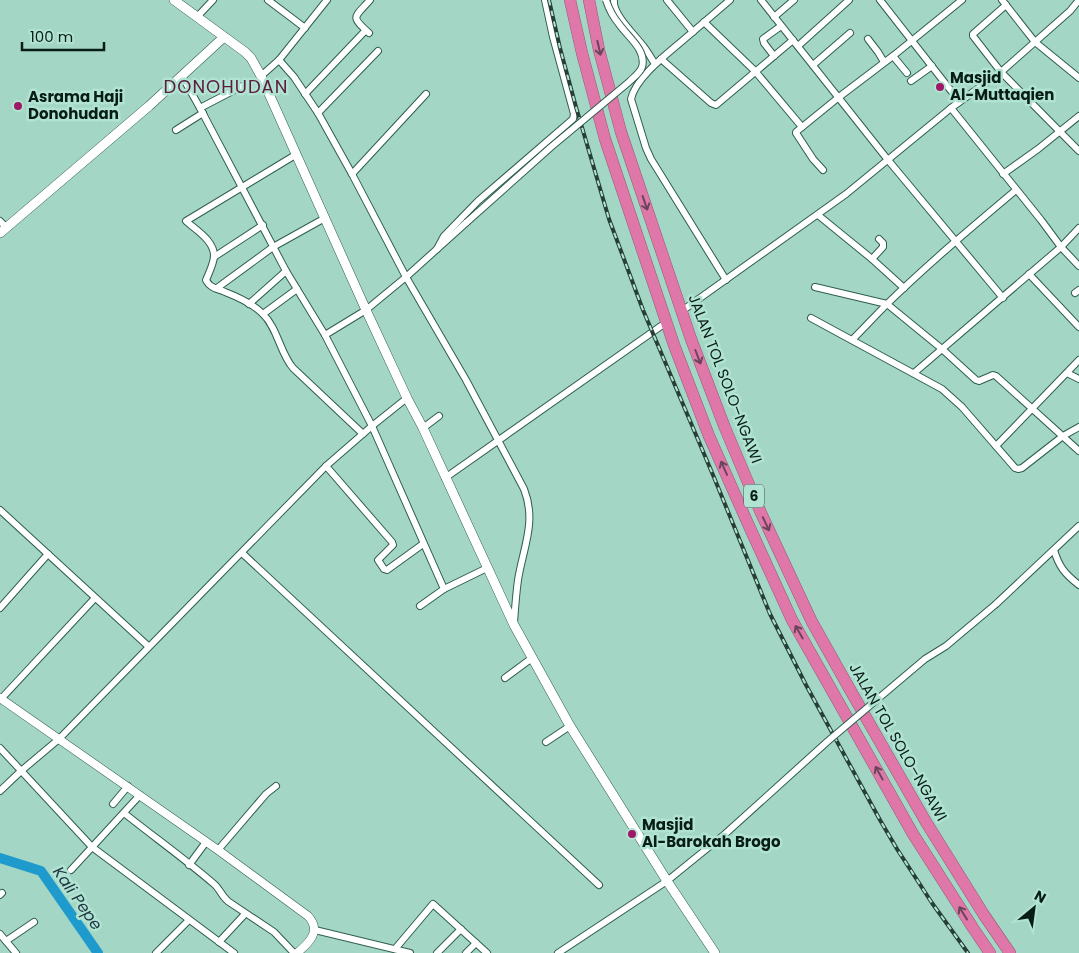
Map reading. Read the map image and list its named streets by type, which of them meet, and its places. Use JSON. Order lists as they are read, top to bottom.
{
  "streets": {
    "highway": ["JALAN TOL SOLO–NGAWI", "6"]
  },
  "districts": ["DONOHUDAN"],
  "water": ["Kali Pepe"],
  "places": ["Masjid Al-Muttaqien", "Asrama Haji Donohudan", "Masjid Al-Barokah Brogo"],
  "scale_bar": "100 m",
  "north": "top right"
}
